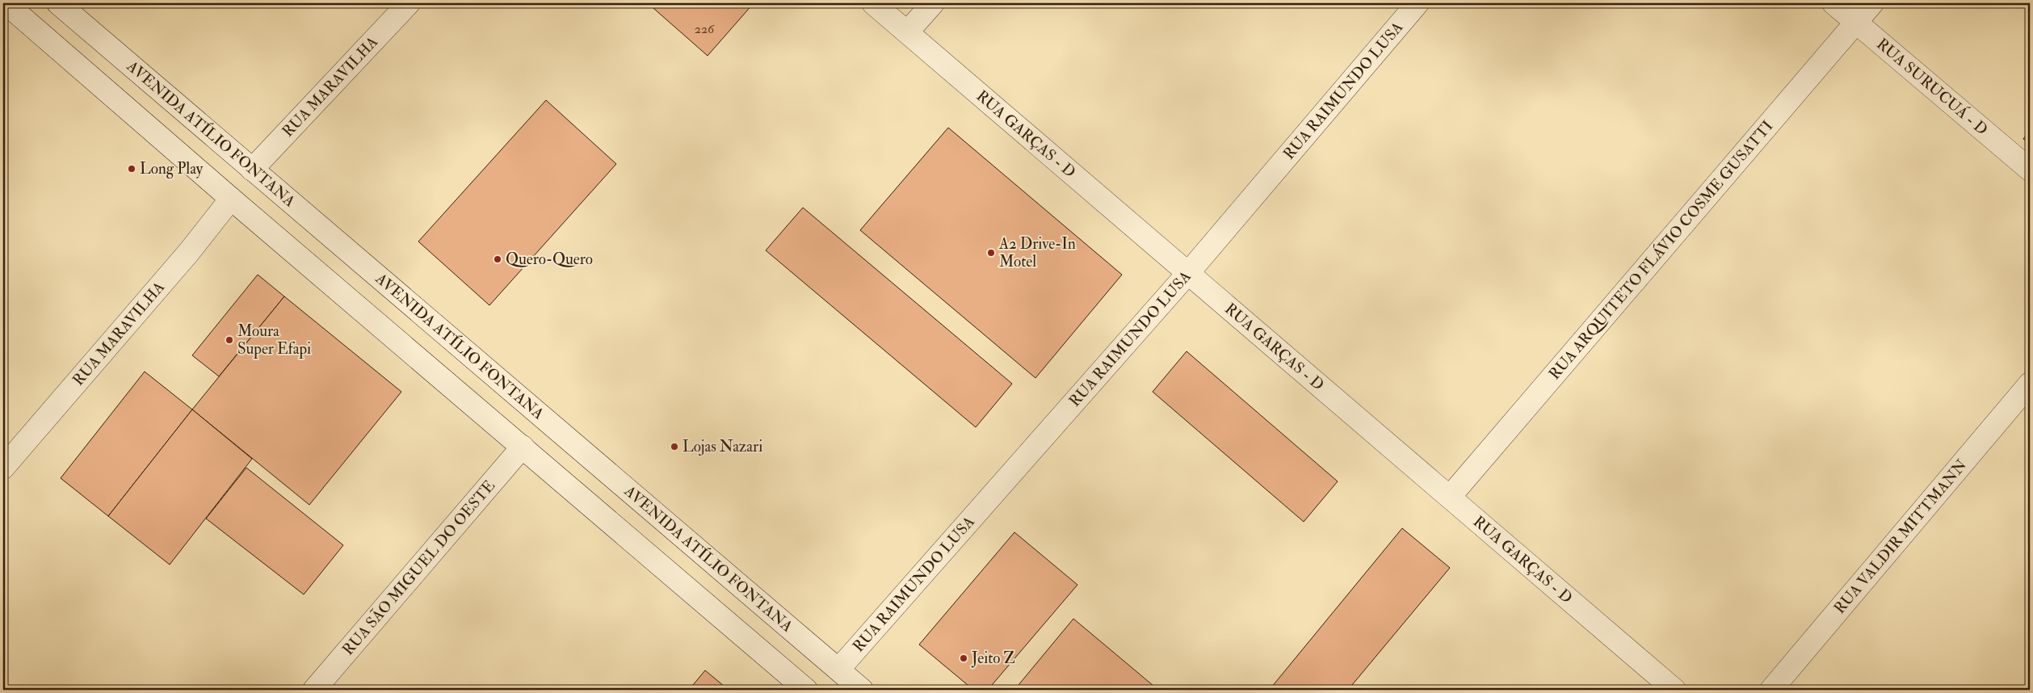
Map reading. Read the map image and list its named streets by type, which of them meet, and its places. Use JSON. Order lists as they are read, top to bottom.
{
  "streets": {
    "street": [
      "RUA MARAVILHA",
      "RUA SURUCUÁ - D",
      "RUA RAIMUNDO LUSA",
      "RUA GARÇAS - D",
      "AVENIDA ATÍLIO FONTANA",
      "RUA ARQUITETO FLÁVIO COSME GUSATTI",
      "RUA VALDIR MITTMANN",
      "RUA SÃO MIGUEL DO OESTE"
    ]
  },
  "crossings": [
    ["RUA MARAVILHA", "AVENIDA ATÍLIO FONTANA"],
    ["RUA SURUCUÁ - D", "RUA ARQUITETO FLÁVIO COSME GUSATTI"],
    ["RUA RAIMUNDO LUSA", "RUA GARÇAS - D"],
    ["RUA RAIMUNDO LUSA", "AVENIDA ATÍLIO FONTANA"],
    ["RUA GARÇAS - D", "RUA ARQUITETO FLÁVIO COSME GUSATTI"]
  ],
  "places": [
    "Long Play",
    "A2 Drive-In Motel",
    "Quero-Quero",
    "Moura Super Efapi",
    "Lojas Nazari",
    "Jeito Z"
  ],
  "house_numbers": ["226"]
}
